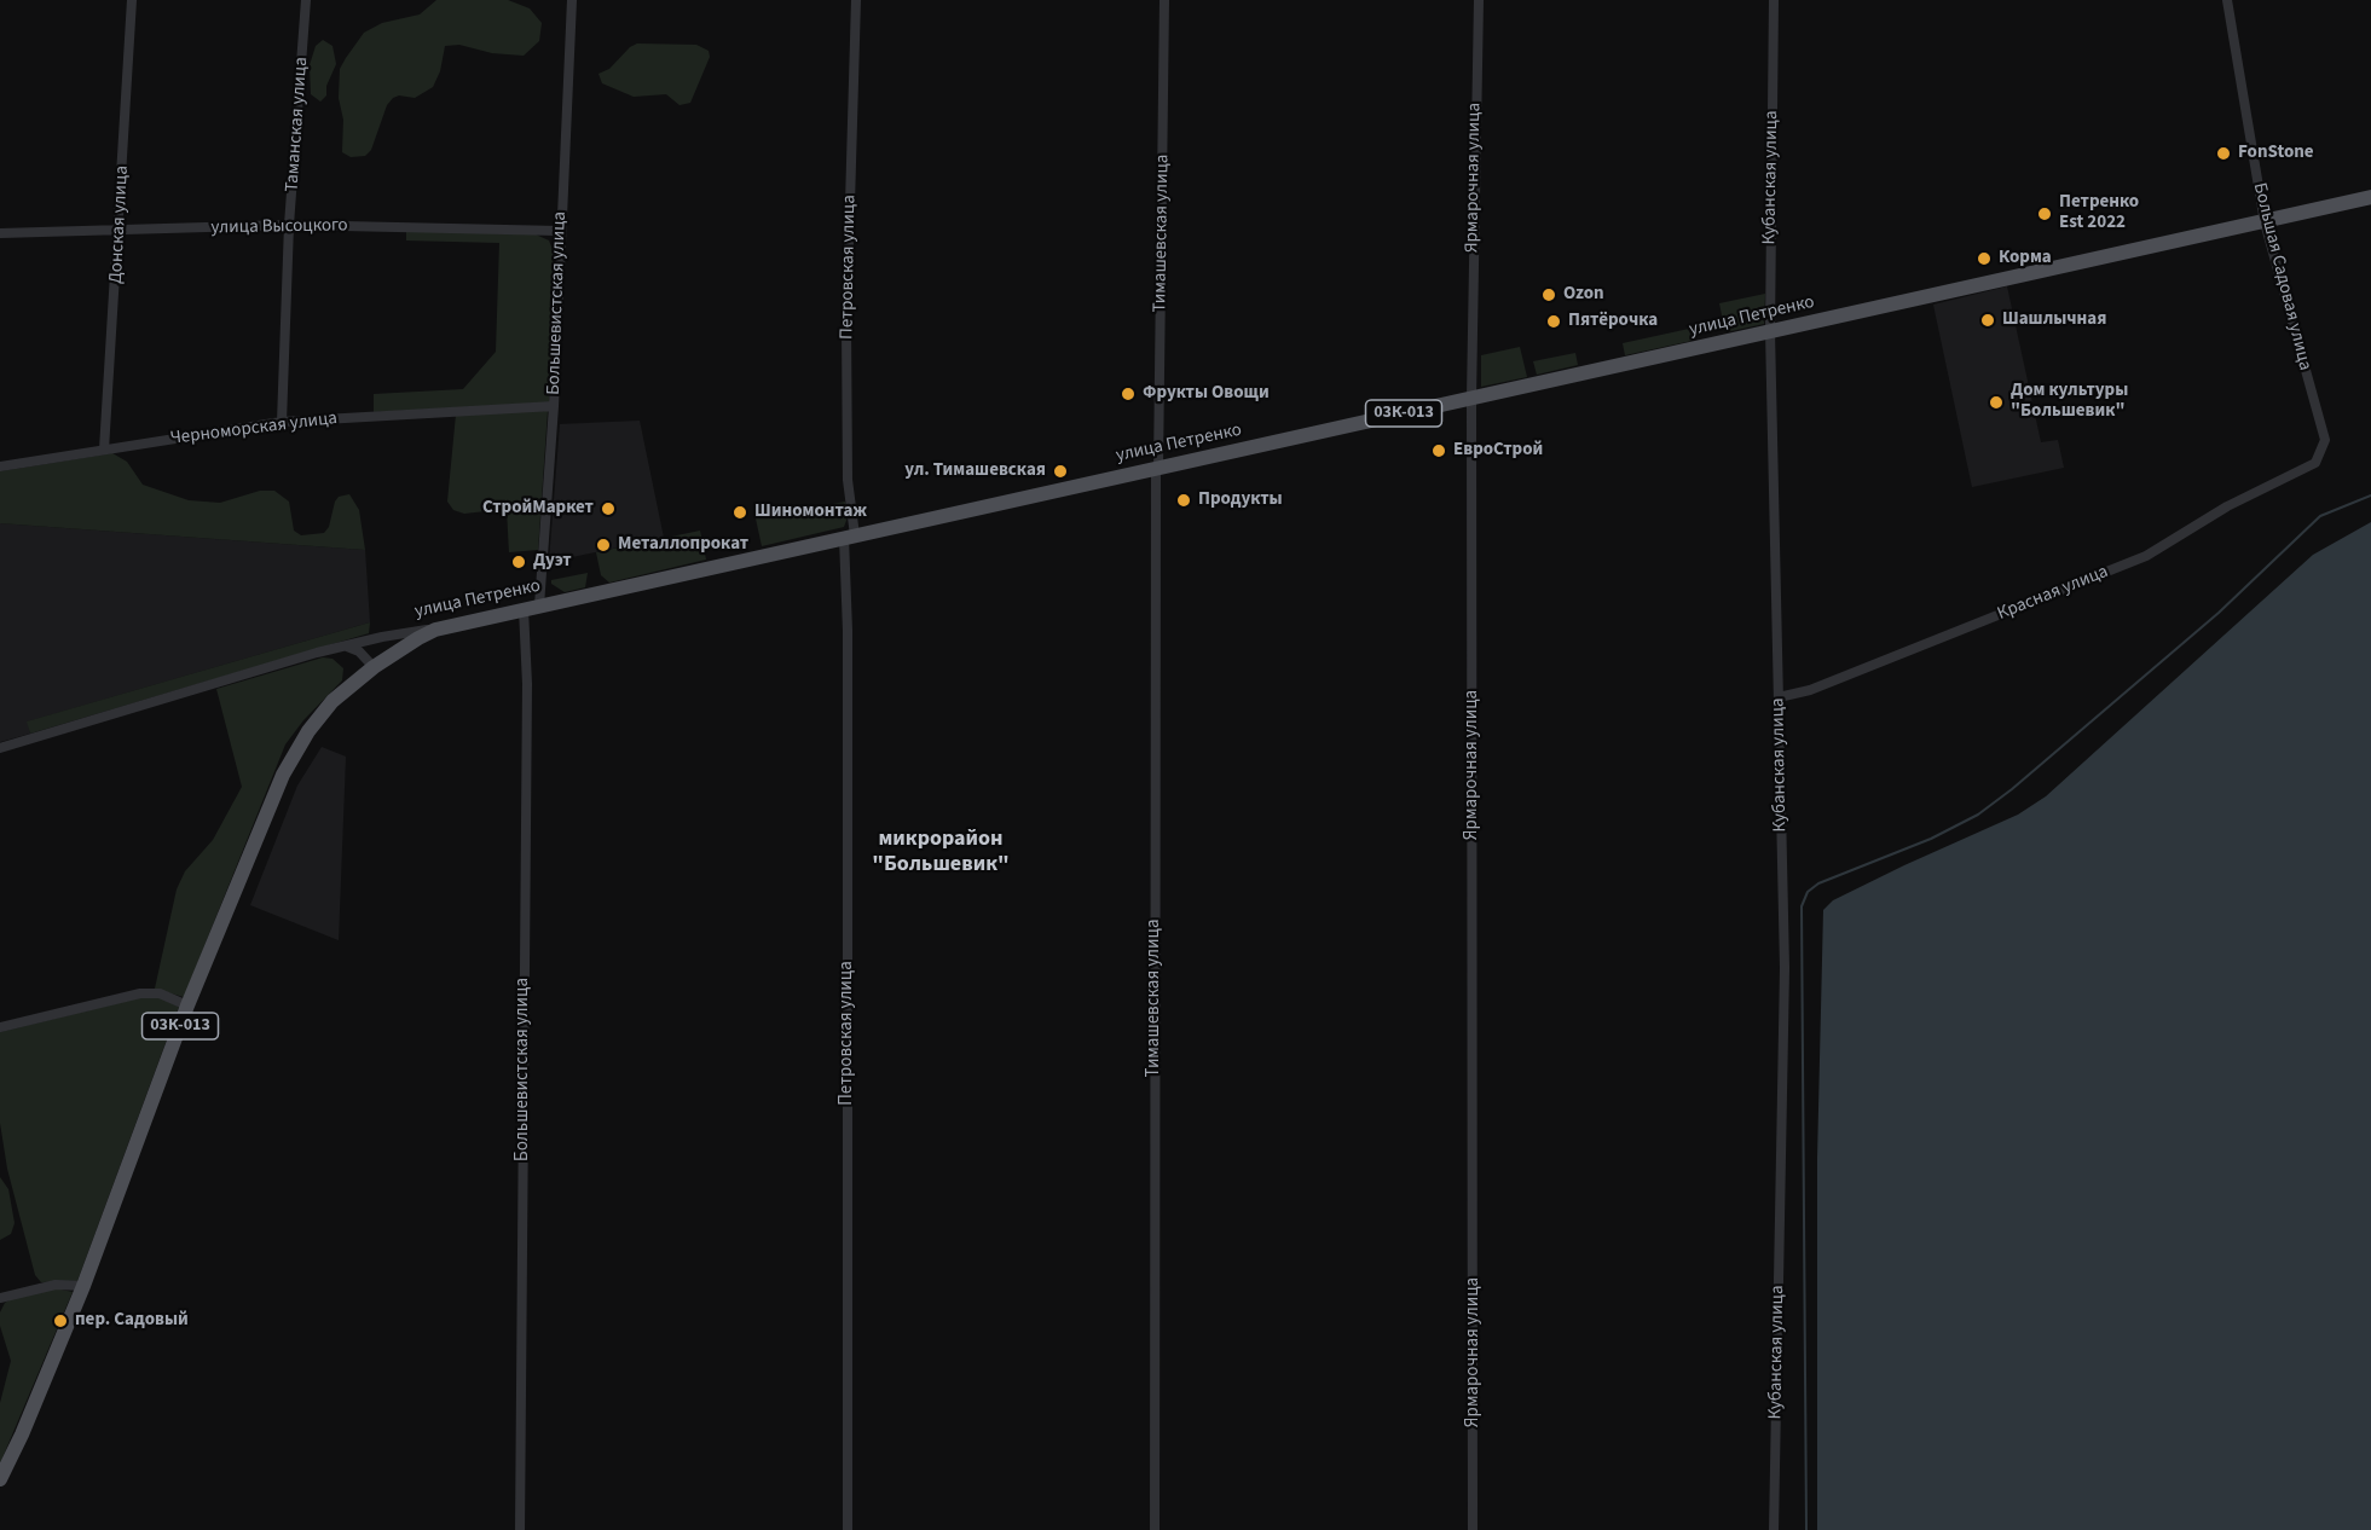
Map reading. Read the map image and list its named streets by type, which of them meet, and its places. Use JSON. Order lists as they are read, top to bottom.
{
  "streets": {
    "main road": ["улица Петренко", "03К-013"],
    "street": [
      "Таманская улица",
      "Ярмарочная улица",
      "Кубанская улица",
      "Донская улица",
      "улица Высоцкого",
      "Тимашевская улица",
      "Петровская улица",
      "Большая Садовая улица",
      "Большевистская улица",
      "Черноморская улица",
      "Красная улица"
    ]
  },
  "crossings": [
    ["Таманская улица", "улица Высоцкого"],
    ["Таманская улица", "Черноморская улица"],
    ["Ярмарочная улица", "улица Петренко"],
    ["Кубанская улица", "улица Петренко"],
    ["Кубанская улица", "Красная улица"],
    ["Донская улица", "улица Высоцкого"],
    ["Донская улица", "Черноморская улица"],
    ["улица Высоцкого", "Большевистская улица"],
    ["Тимашевская улица", "улица Петренко"],
    ["Петровская улица", "улица Петренко"],
    ["Большая Садовая улица", "улица Петренко"],
    ["Большая Садовая улица", "Красная улица"],
    ["Большевистская улица", "улица Петренко"],
    ["Большевистская улица", "Черноморская улица"],
    ["улица Петренко", "03К-013"]
  ],
  "districts": ["микрорайон \"Большевик\""],
  "places": [
    "FonStone",
    "Петренко Est 2022",
    "Корма",
    "Ozon",
    "Шашлычная",
    "Пятёрочка",
    "Фрукты Овощи",
    "Дом культуры \"Большевик\"",
    "ЕвроСтрой",
    "ул. Тимашевская",
    "Продукты",
    "СтройМаркет",
    "Шиномонтаж",
    "Металлопрокат",
    "Дуэт",
    "пер. Садовый"
  ]
}
